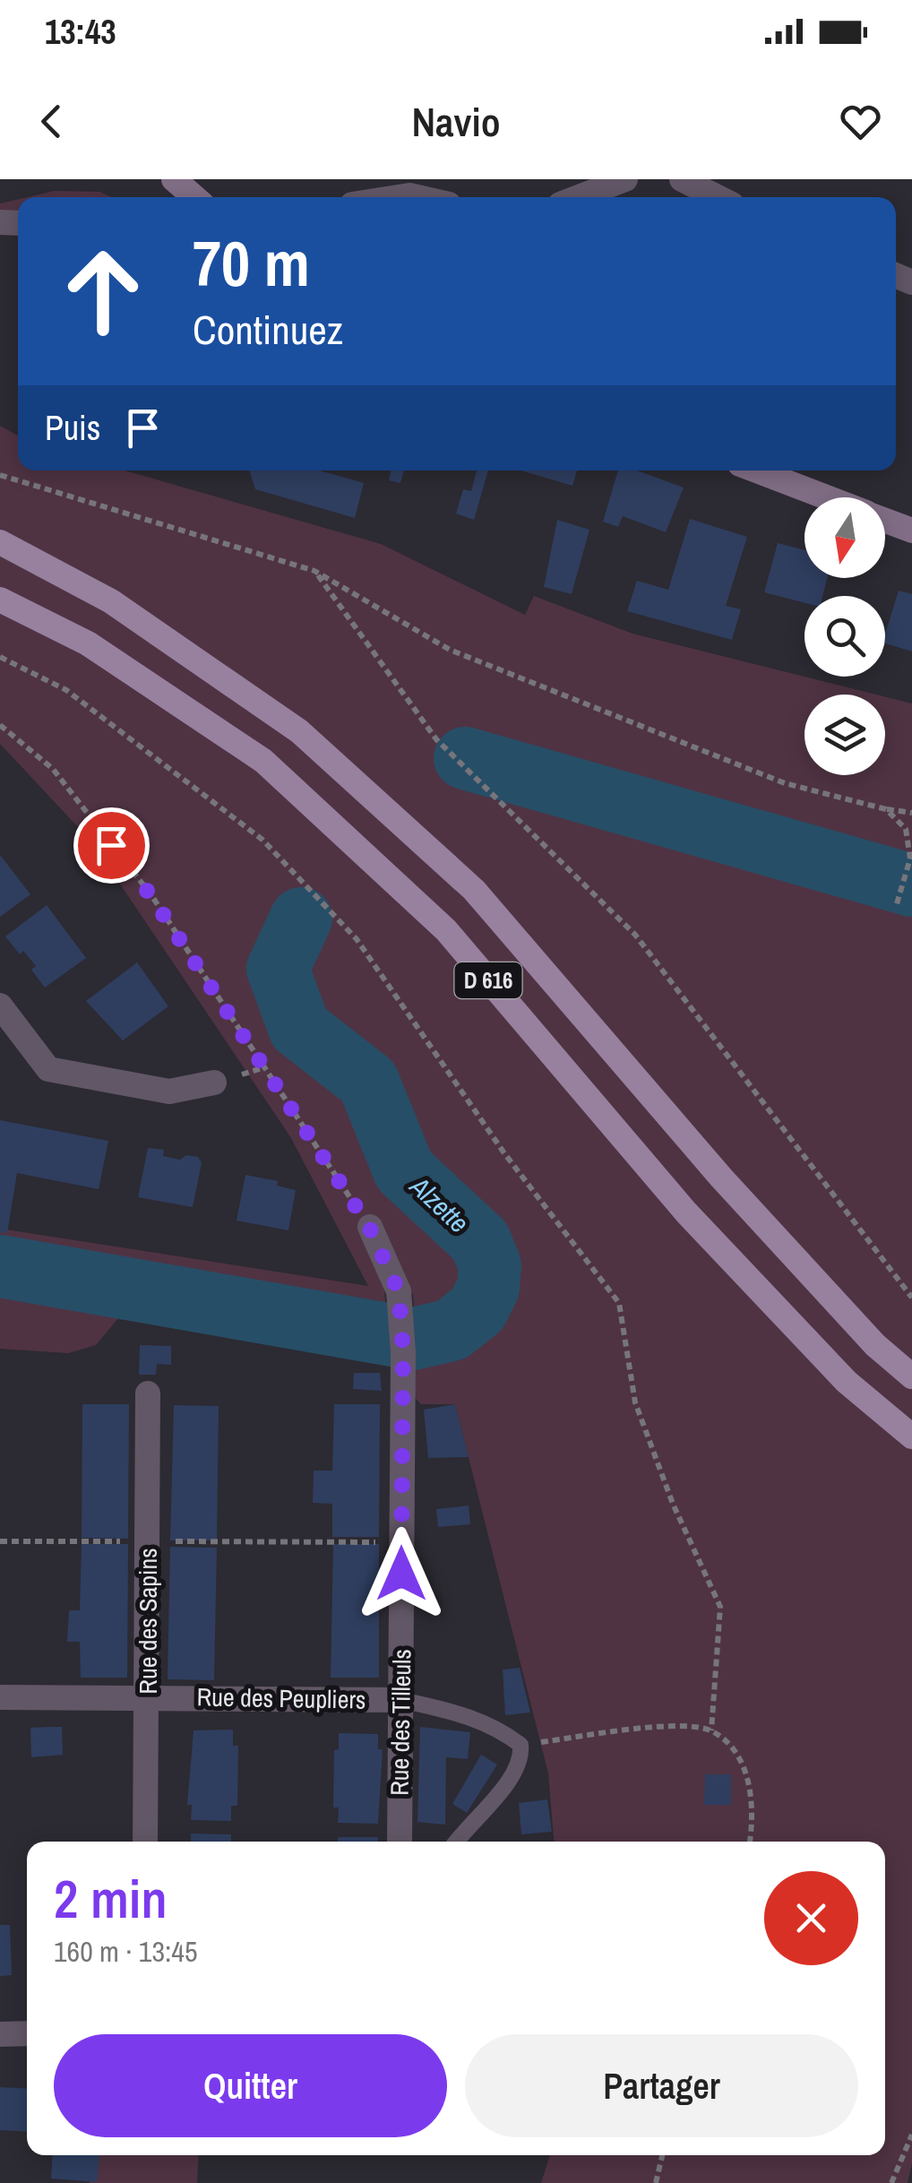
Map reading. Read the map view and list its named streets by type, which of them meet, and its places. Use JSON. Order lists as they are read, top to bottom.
{
  "streets": {
    "main road": ["D 616"],
    "street": ["Rue des Sapins", "Rue des Peupliers", "Rue des Tilleuls"]
  },
  "crossings": [
    ["Rue des Sapins", "Rue des Peupliers"],
    ["Rue des Peupliers", "Rue des Tilleuls"]
  ],
  "water": ["Alzette"],
  "north": "bottom",
  "page": {
    "status": "13:43",
    "header": "Navio",
    "turn": ["70 m", "Continuez"],
    "then": "Puis",
    "heading": ["2 min", "160 m · 13:45"],
    "buttons": ["Quitter", "Partager"]
  }
}
